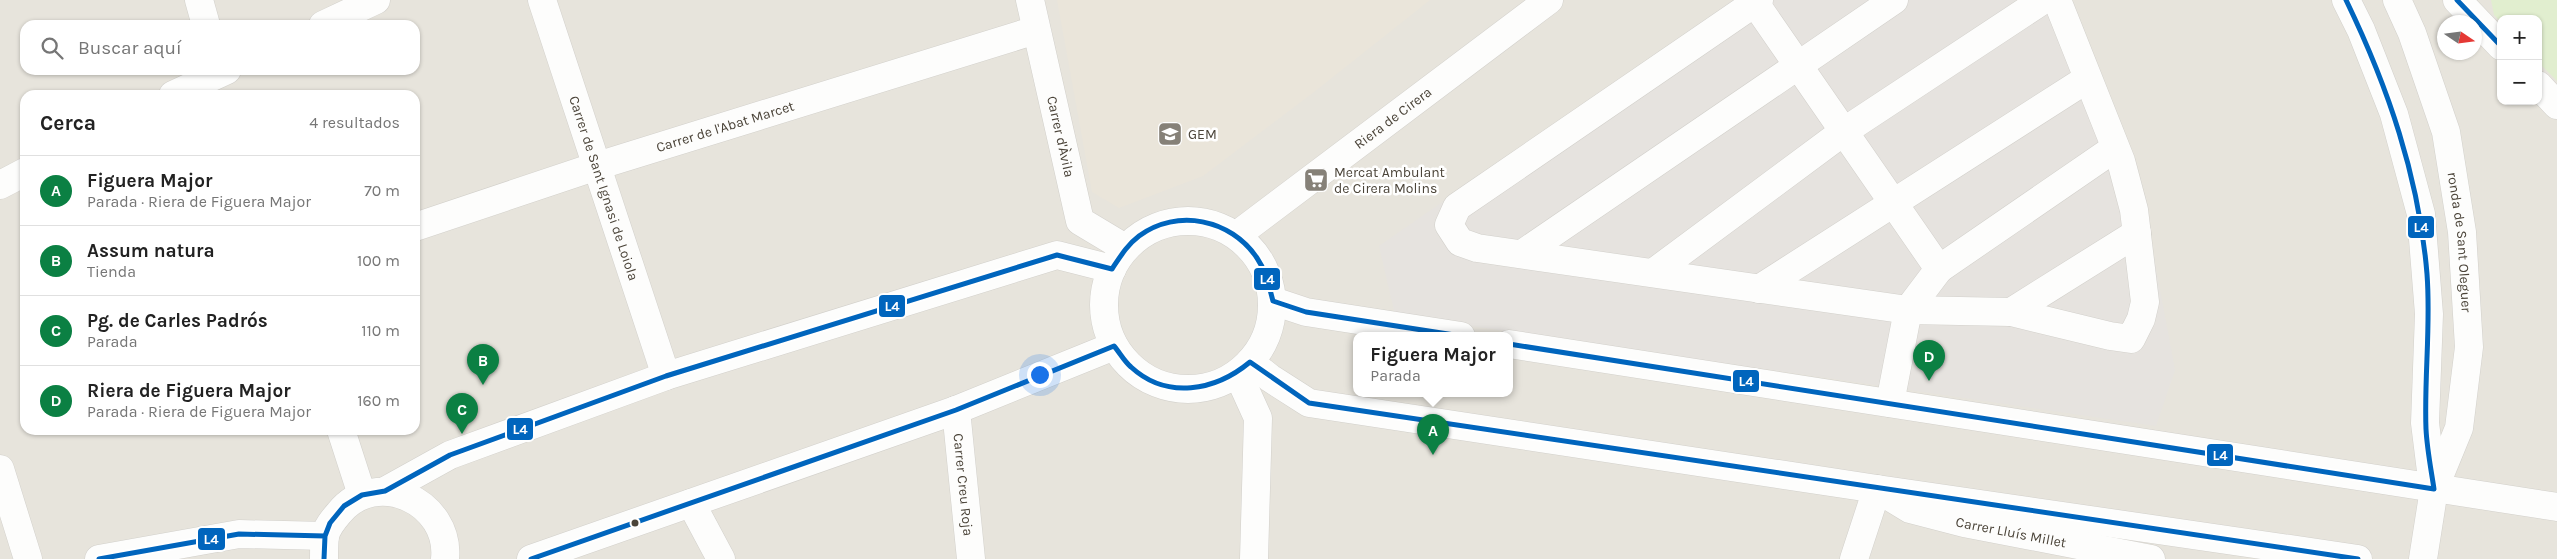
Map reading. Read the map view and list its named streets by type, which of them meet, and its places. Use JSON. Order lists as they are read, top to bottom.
{
  "streets": {
    "street": [
      "Riera de Cirera",
      "Carrer de l'Abat Marcet",
      "Carrer d'Àvila",
      "Carrer de Sant Ignasi de Loiola",
      "ronda de Sant Oleguer",
      "Carrer Creu Roja",
      "Carrer Lluís Millet"
    ]
  },
  "crossings": [
    ["Riera de Cirera", "Carrer d'Àvila"],
    ["Carrer de l'Abat Marcet", "Carrer d'Àvila"],
    ["Carrer de l'Abat Marcet", "Carrer de Sant Ignasi de Loiola"]
  ],
  "places": {
    "school or university": ["GEM"],
    "supermarket": ["Mercat Ambulant de Cirera Molins"]
  },
  "lines": ["transit line L4"],
  "north": "right",
  "page": {
    "map_buttons": ["+", "−"],
    "search": "Buscar aquí",
    "heading": ["Cerca", "4 resultados"],
    "list": [
      {
        "mark": "A",
        "name": "Figuera Major",
        "note": "Parada · Riera de Figuera Major",
        "value": "70 m"
      },
      {
        "mark": "B",
        "name": "Assum natura",
        "note": "Tienda",
        "value": "100 m"
      },
      {
        "mark": "C",
        "name": "Pg. de Carles Padrós",
        "note": "Parada",
        "value": "110 m"
      },
      {
        "mark": "D",
        "name": "Riera de Figuera Major",
        "note": "Parada · Riera de Figuera Major",
        "value": "160 m"
      }
    ],
    "popup": ["Figuera Major", "Parada"],
    "pins": [
      "D",
      "B",
      "C",
      "A"
    ]
  }
}
